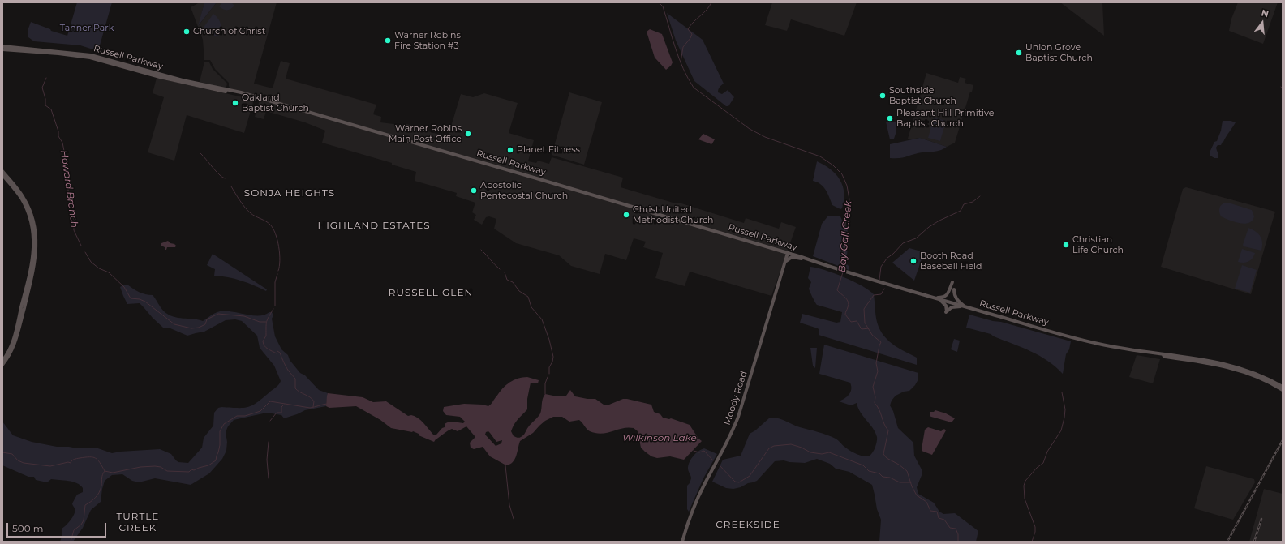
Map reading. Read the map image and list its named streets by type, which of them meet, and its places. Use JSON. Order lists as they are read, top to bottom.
{
  "streets": {
    "main road": ["Russell Parkway", "Moody Road"]
  },
  "crossings": [
    ["Russell Parkway", "Moody Road"]
  ],
  "districts": [
    "SONJA HEIGHTS",
    "HIGHLAND ESTATES",
    "RUSSELL GLEN",
    "TURTLE CREEK",
    "CREEKSIDE"
  ],
  "water": ["Howard Branch", "Bay Gall Creek", "Wilkinson Lake"],
  "parks": ["Tanner Park"],
  "places": [
    "Church of Christ",
    "Warner Robins Fire Station #3",
    "Union Grove Baptist Church",
    "Southside Baptist Church",
    "Oakland Baptist Church",
    "Pleasant Hill Primitive Baptist Church",
    "Warner Robins Main Post Office",
    "Planet Fitness",
    "Apostolic Pentecostal Church",
    "Christ United Methodist Church",
    "Christian Life Church",
    "Booth Road Baseball Field"
  ],
  "scale_bar": "500 m",
  "north": "top"
}
